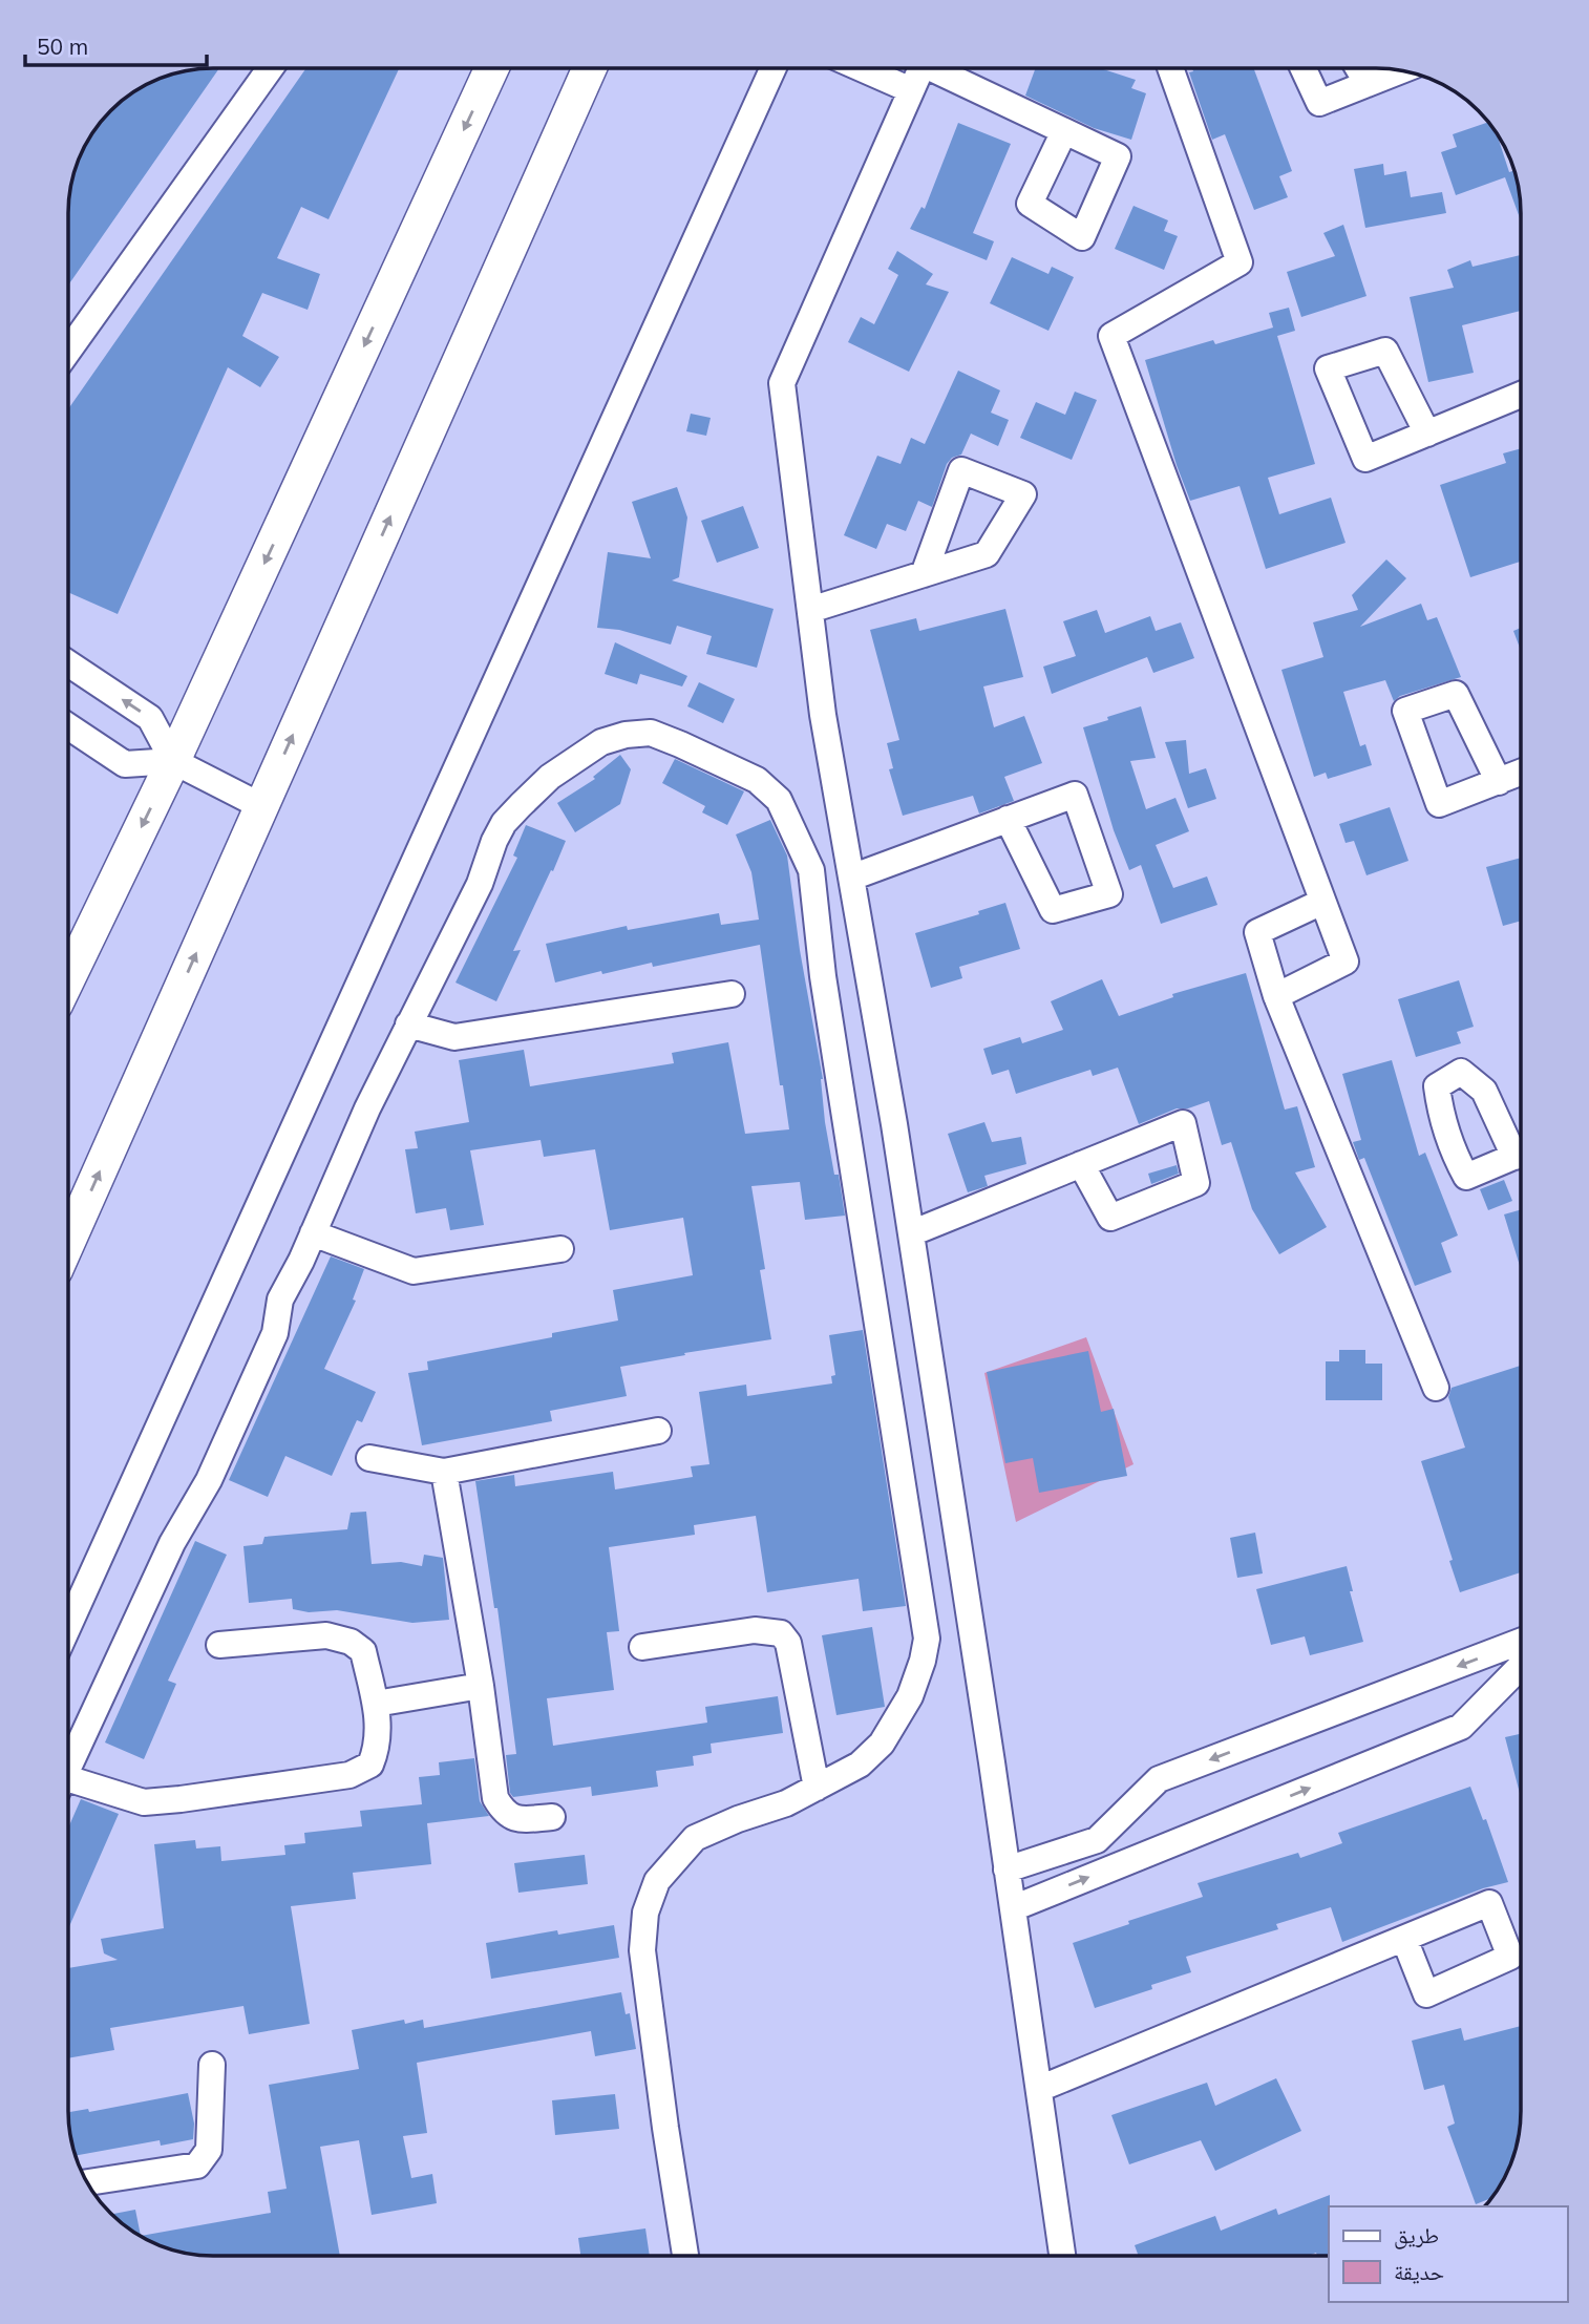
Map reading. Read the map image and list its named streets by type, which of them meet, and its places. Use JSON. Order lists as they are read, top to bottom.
{
  "legend": ["طريق", "حديقة"],
  "scale_bar": "50 m"
}
